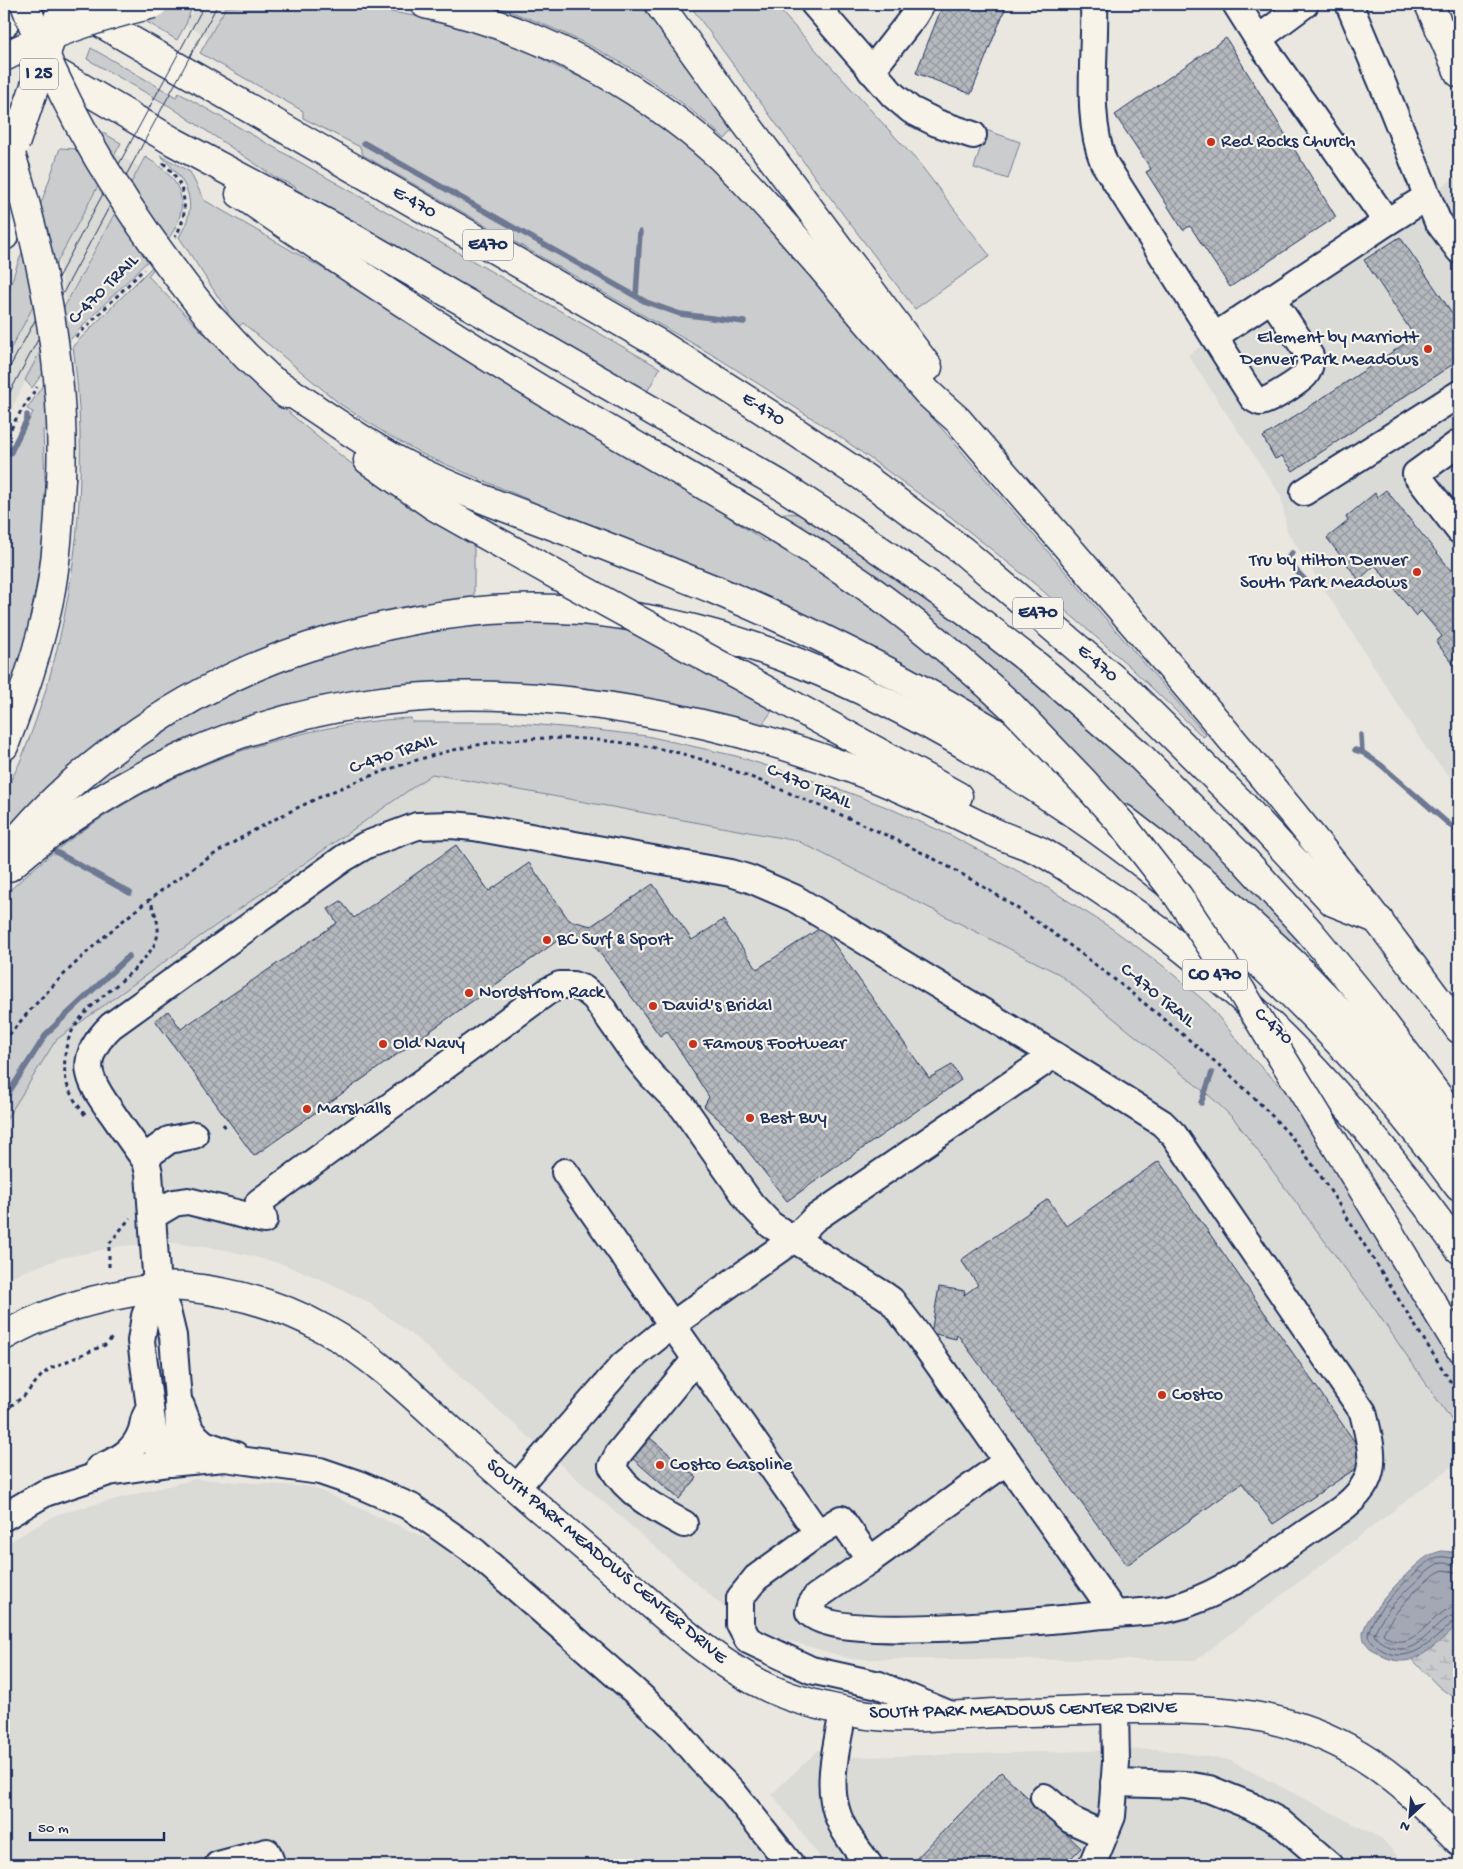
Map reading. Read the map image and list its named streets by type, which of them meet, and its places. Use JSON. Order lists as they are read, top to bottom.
{
  "streets": {
    "main road": [
      "I 25",
      "E-470",
      "E470",
      "CO 470",
      "C-470",
      "SOUTH PARK MEADOWS CENTER DRIVE"
    ],
    "path": ["C-470 TRAIL"]
  },
  "places": [
    "Red Rocks Church",
    "Element by Marriott Denver Park Meadows",
    "Tru by Hilton Denver South Park Meadows",
    "BC Surf & Sport",
    "Nordstrom Rack",
    "David's Bridal",
    "Old Navy",
    "Famous Footwear",
    "Marshalls",
    "Best Buy",
    "Costco",
    "Costco Gasoline"
  ],
  "scale_bar": "50 m",
  "north": "bottom left"
}
